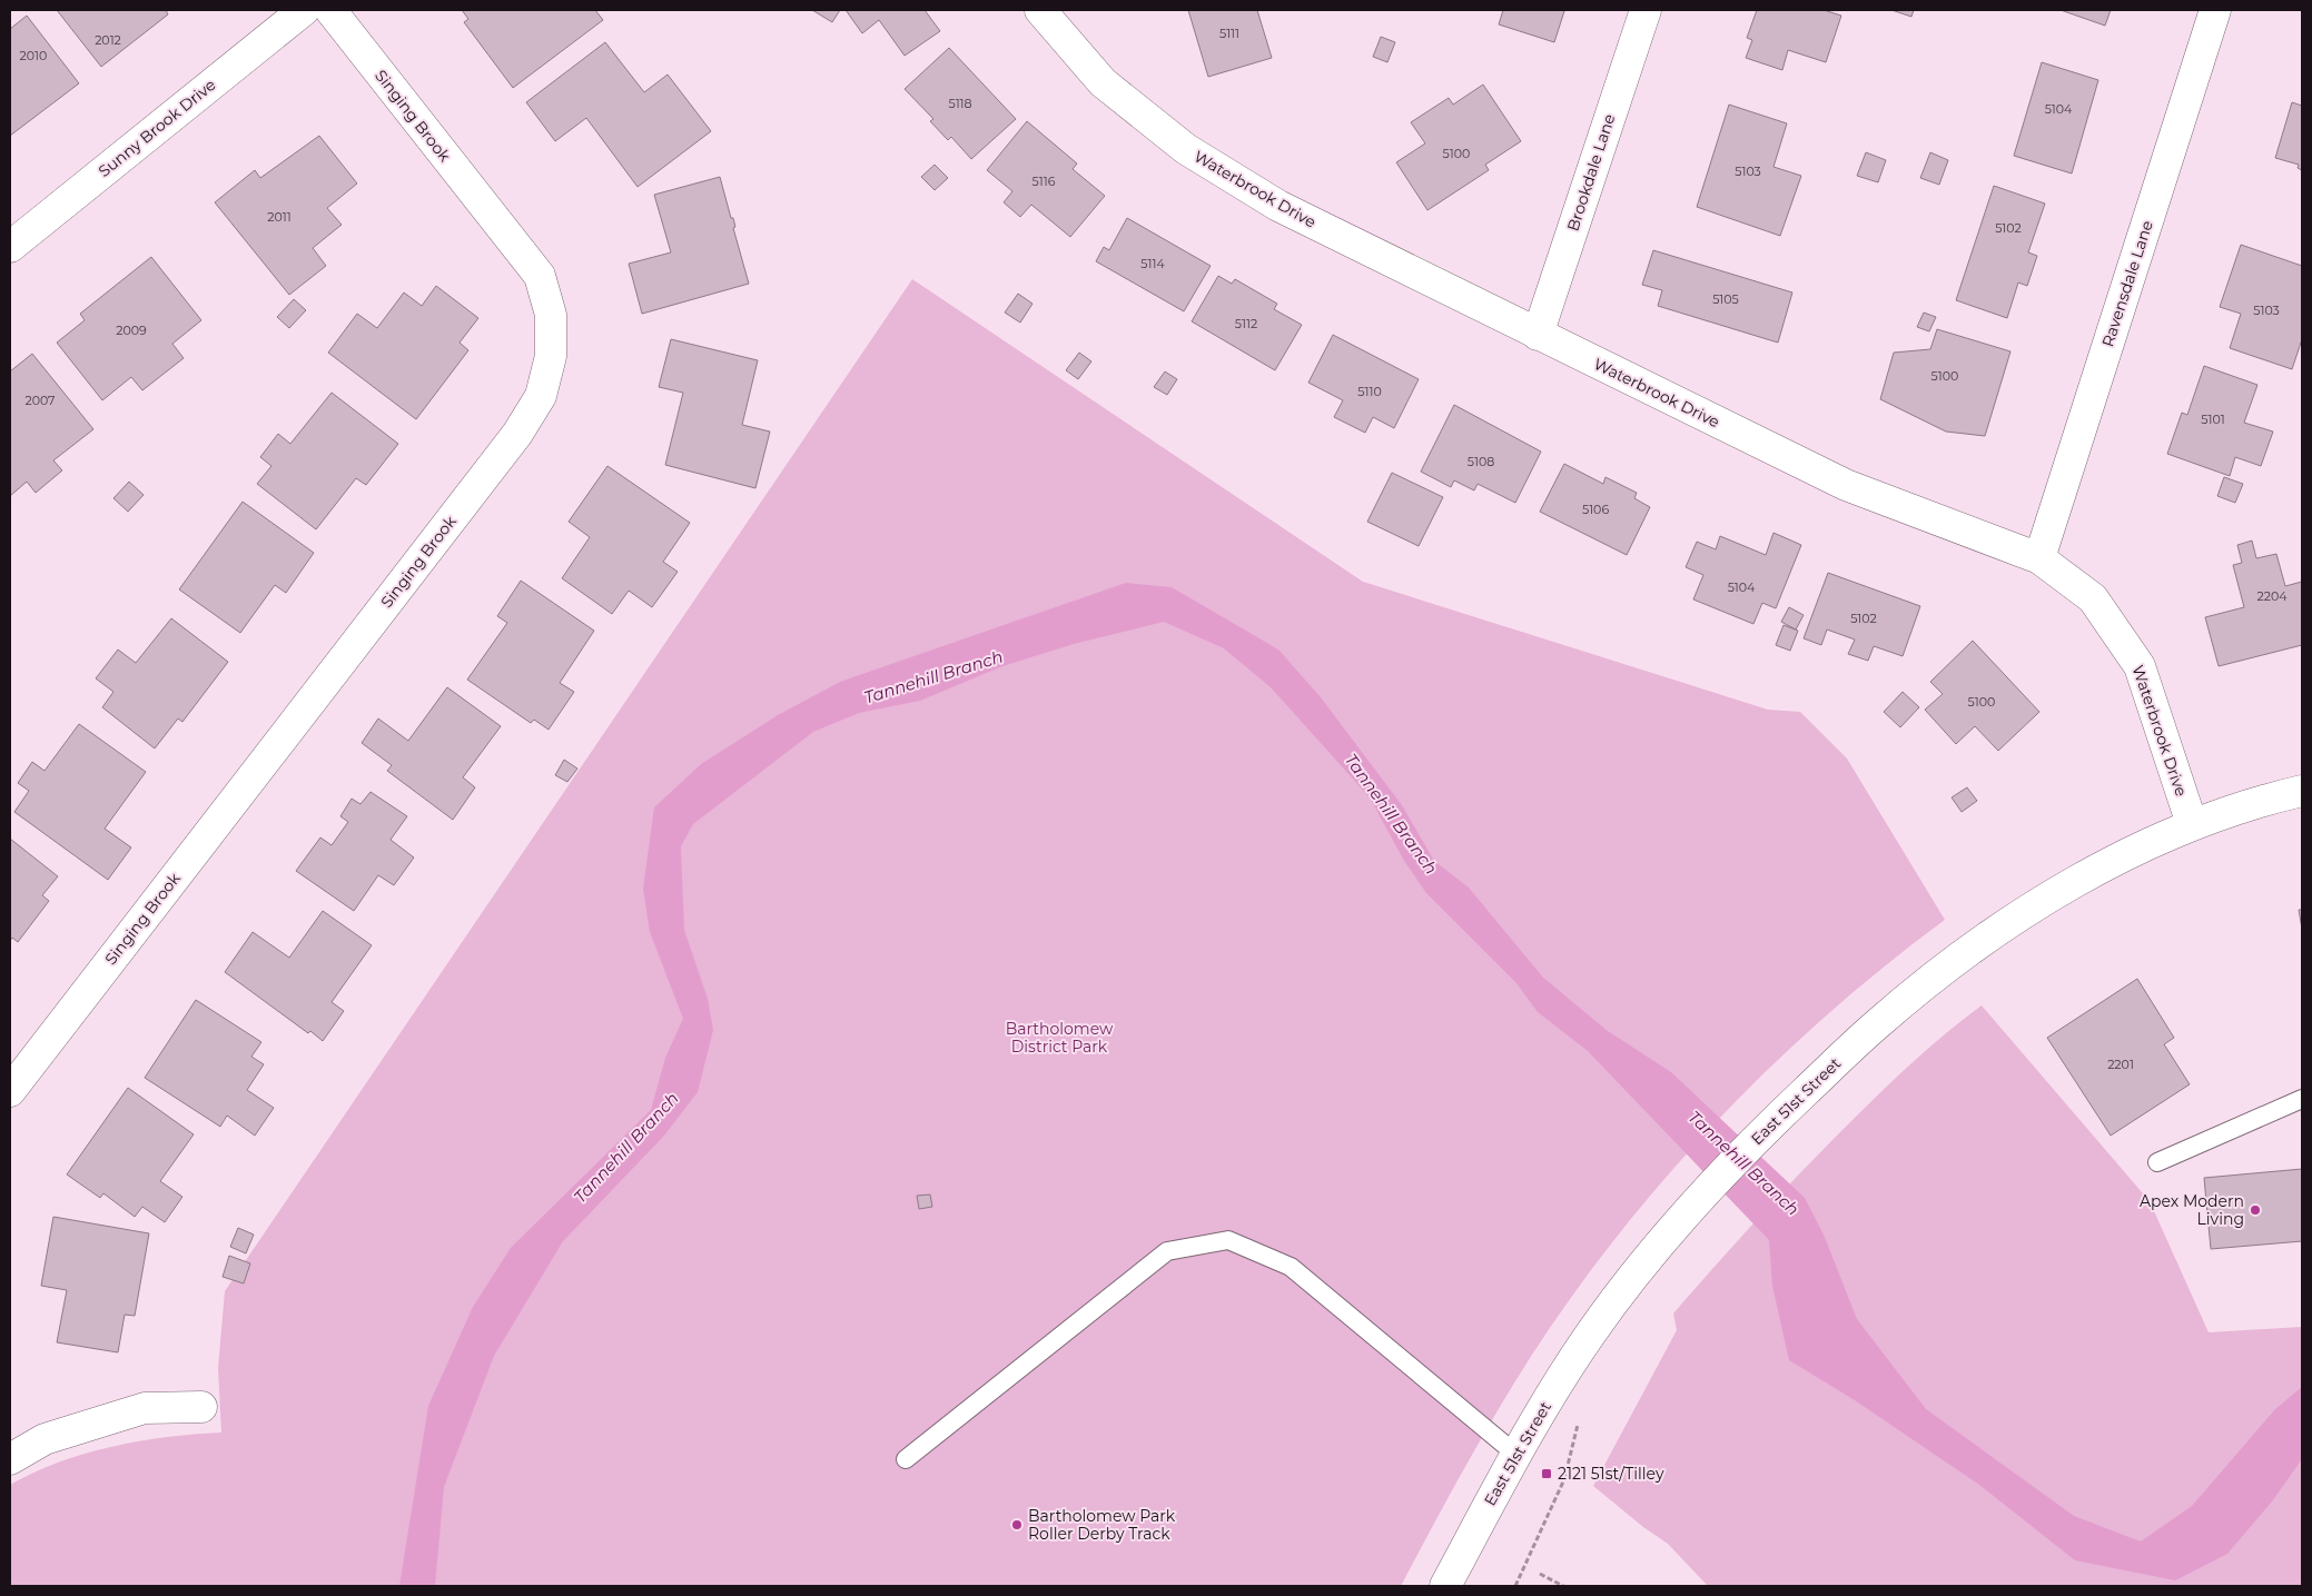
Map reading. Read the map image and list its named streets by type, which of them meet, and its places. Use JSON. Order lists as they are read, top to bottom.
{
  "streets": {
    "street": [
      "Singing Brook",
      "Sunny Brook Drive",
      "Brookdale Lane",
      "Waterbrook Drive",
      "Ravensdale Lane",
      "East 51st Street"
    ]
  },
  "crossings": [
    ["Brookdale Lane", "Waterbrook Drive"],
    ["Waterbrook Drive", "Ravensdale Lane"],
    ["Waterbrook Drive", "East 51st Street"]
  ],
  "water": ["Tannehill Branch"],
  "parks": ["Bartholomew District Park"],
  "places": {
    "other": ["Apex Modern Living", "Bartholomew Park Roller Derby Track"],
    "transit": ["2121 51st/Tilley"]
  },
  "house_numbers": [
    "5111",
    "2012",
    "2010",
    "5118",
    "5104",
    "5100",
    "5103",
    "5116",
    "2011",
    "5102",
    "5114",
    "5105",
    "5103",
    "5112",
    "2009",
    "5100",
    "5110",
    "2007",
    "5101",
    "5108",
    "5106",
    "5104",
    "2204",
    "5102",
    "5100",
    "2201"
  ]
}
